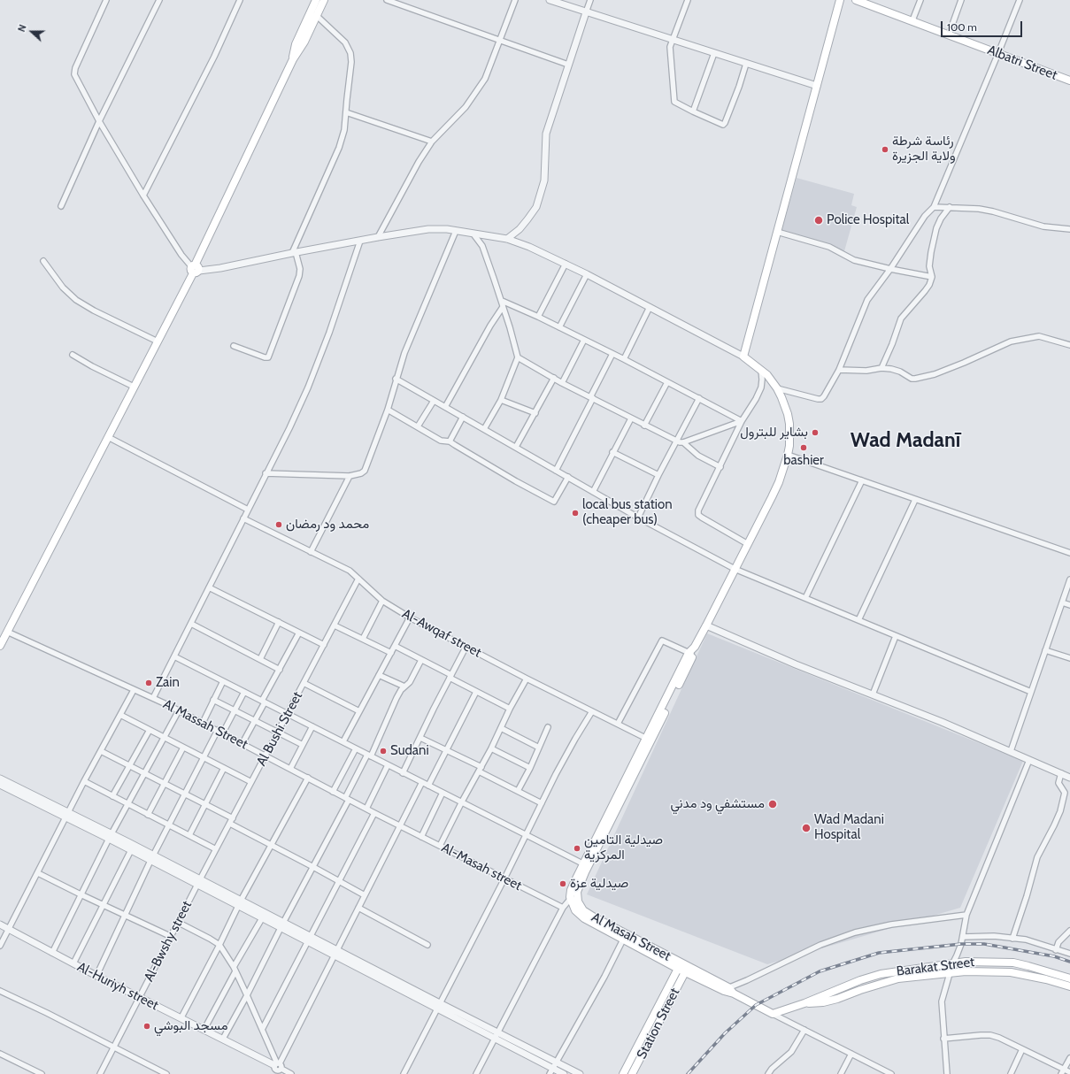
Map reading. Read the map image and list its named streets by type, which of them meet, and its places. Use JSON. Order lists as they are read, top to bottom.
{
  "streets": {
    "main road": [
      "Albatri Street",
      "Al Masah Street",
      "Barakat Street",
      "Station Street"
    ],
    "street": [
      "Al-Awqaf street",
      "Al Massah Street",
      "Al Bushi Street",
      "Al-Masah street",
      "Al-Bwshy street",
      "Al-Huriyh street"
    ]
  },
  "crossings": [
    ["Al-Awqaf street", "Al Bushi Street"],
    ["Al Massah Street", "Al Bushi Street"],
    ["Al Massah Street", "Al-Masah street"],
    ["Al Bushi Street", "Al-Bwshy street"],
    ["Al-Bwshy street", "Al-Huriyh street"]
  ],
  "districts": ["Wad Madanī"],
  "places": [
    "رئاسة شرطة ولاية الجزيرة",
    "Police Hospital",
    "بشاير للبترول",
    "bashier",
    "local bus station (cheaper bus)",
    "محمد ود رمضان",
    "Zain",
    "Sudani",
    "مستشفي ود مدني",
    "Wad Madani Hospital",
    "صيدلية التامين المركزية",
    "صيدلية عزة",
    "مسجد البوشي"
  ],
  "scale_bar": "100 m",
  "north": "left"
}
